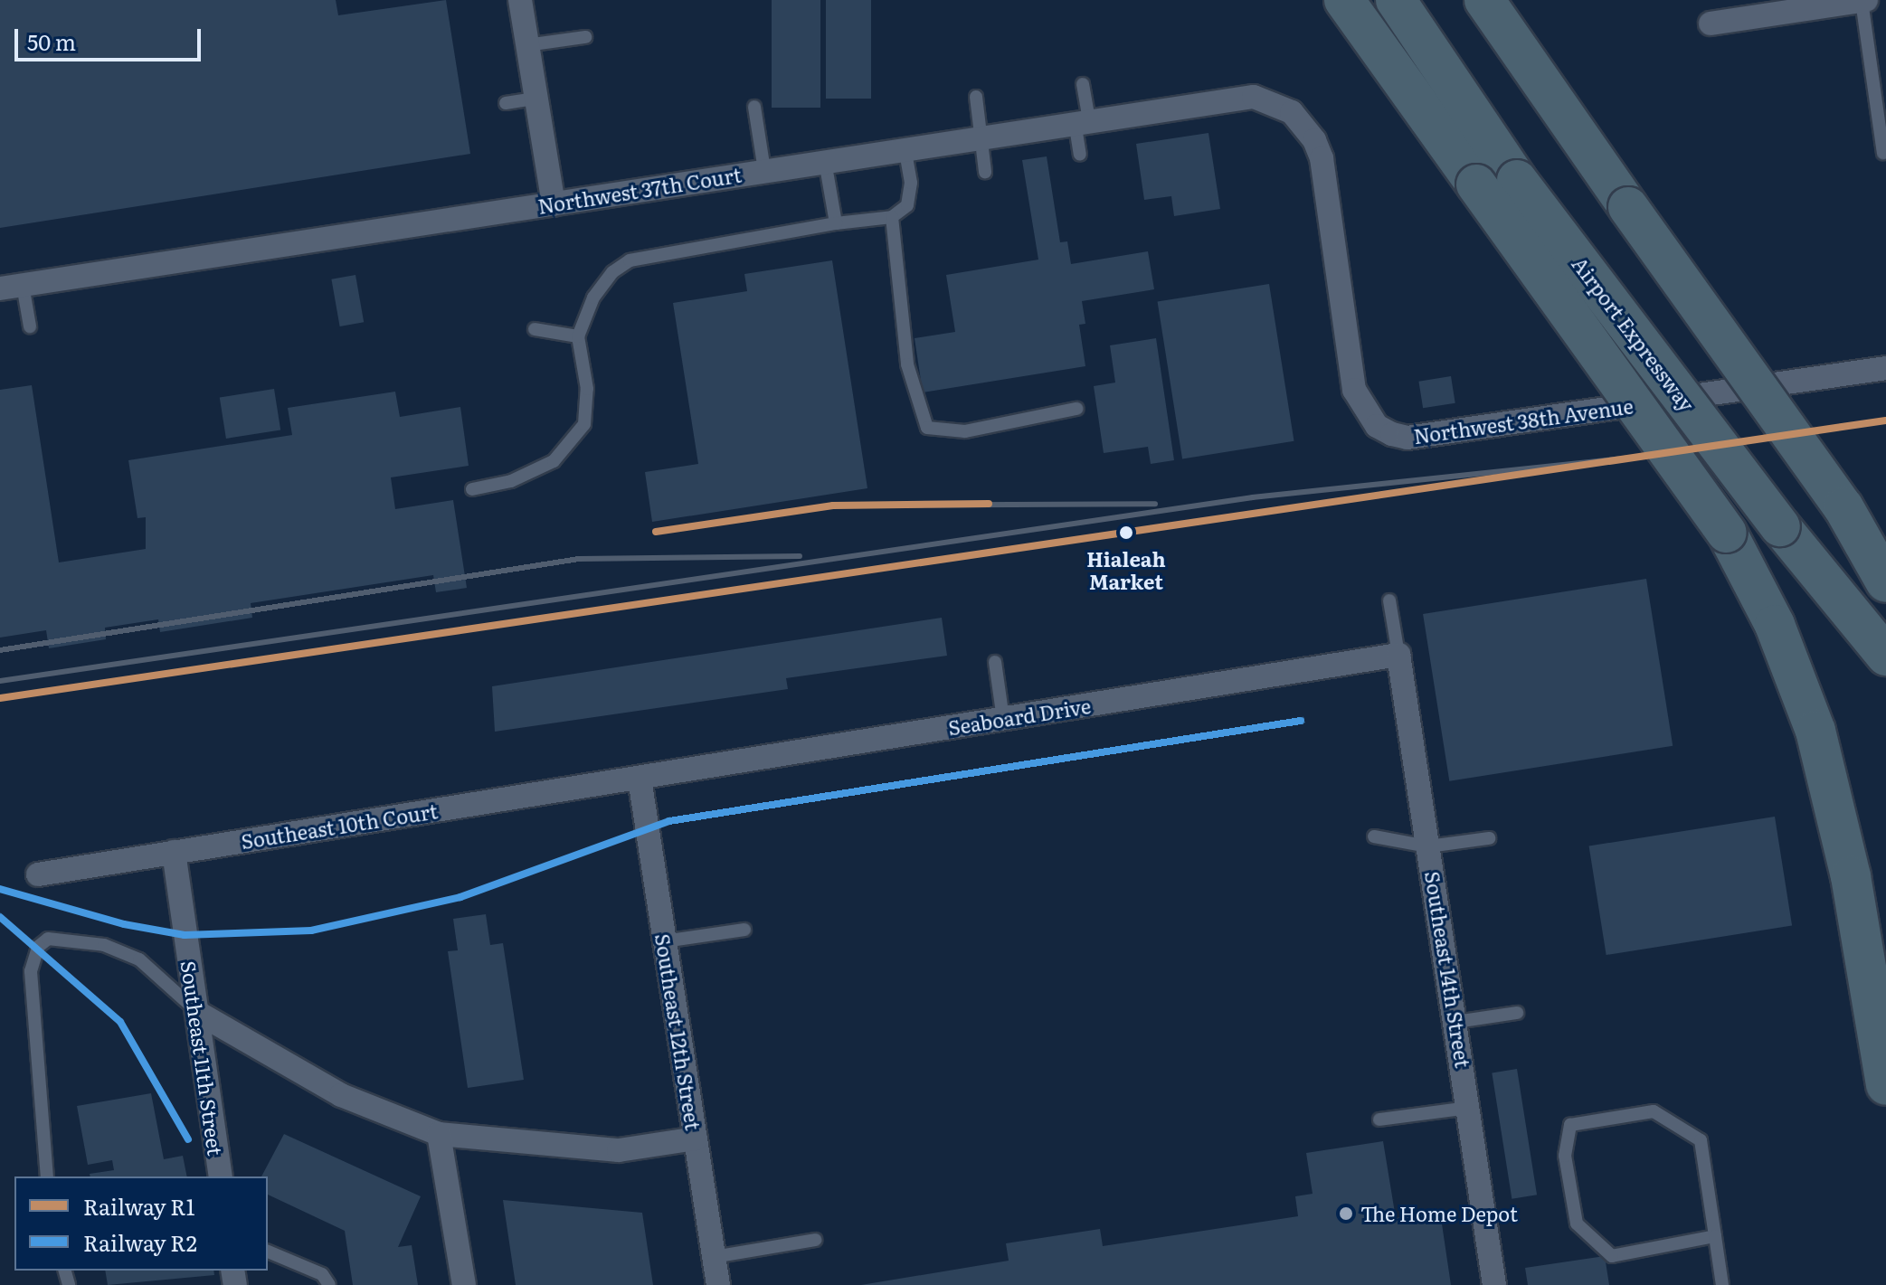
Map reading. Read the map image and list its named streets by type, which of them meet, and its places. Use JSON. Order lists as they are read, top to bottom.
{
  "streets": {
    "highway": ["Airport Expressway"],
    "street": [
      "Northwest 37th Court",
      "Northwest 38th Avenue",
      "Seaboard Drive",
      "Southeast 10th Court",
      "Southeast 14th Street",
      "Southeast 12th Street",
      "Southeast 11th Street"
    ]
  },
  "crossings": [
    ["Northwest 37th Court", "Northwest 38th Avenue"],
    ["Seaboard Drive", "Southeast 10th Court"],
    ["Seaboard Drive", "Southeast 14th Street"],
    ["Seaboard Drive", "Southeast 12th Street"],
    ["Southeast 10th Court", "Southeast 12th Street"],
    ["Southeast 10th Court", "Southeast 11th Street"]
  ],
  "places": ["Hialeah Market", "The Home Depot"],
  "lines": ["rail line R1", "rail line R2"],
  "legend": ["Railway R1", "Railway R2"],
  "scale_bar": "50 m"
}
